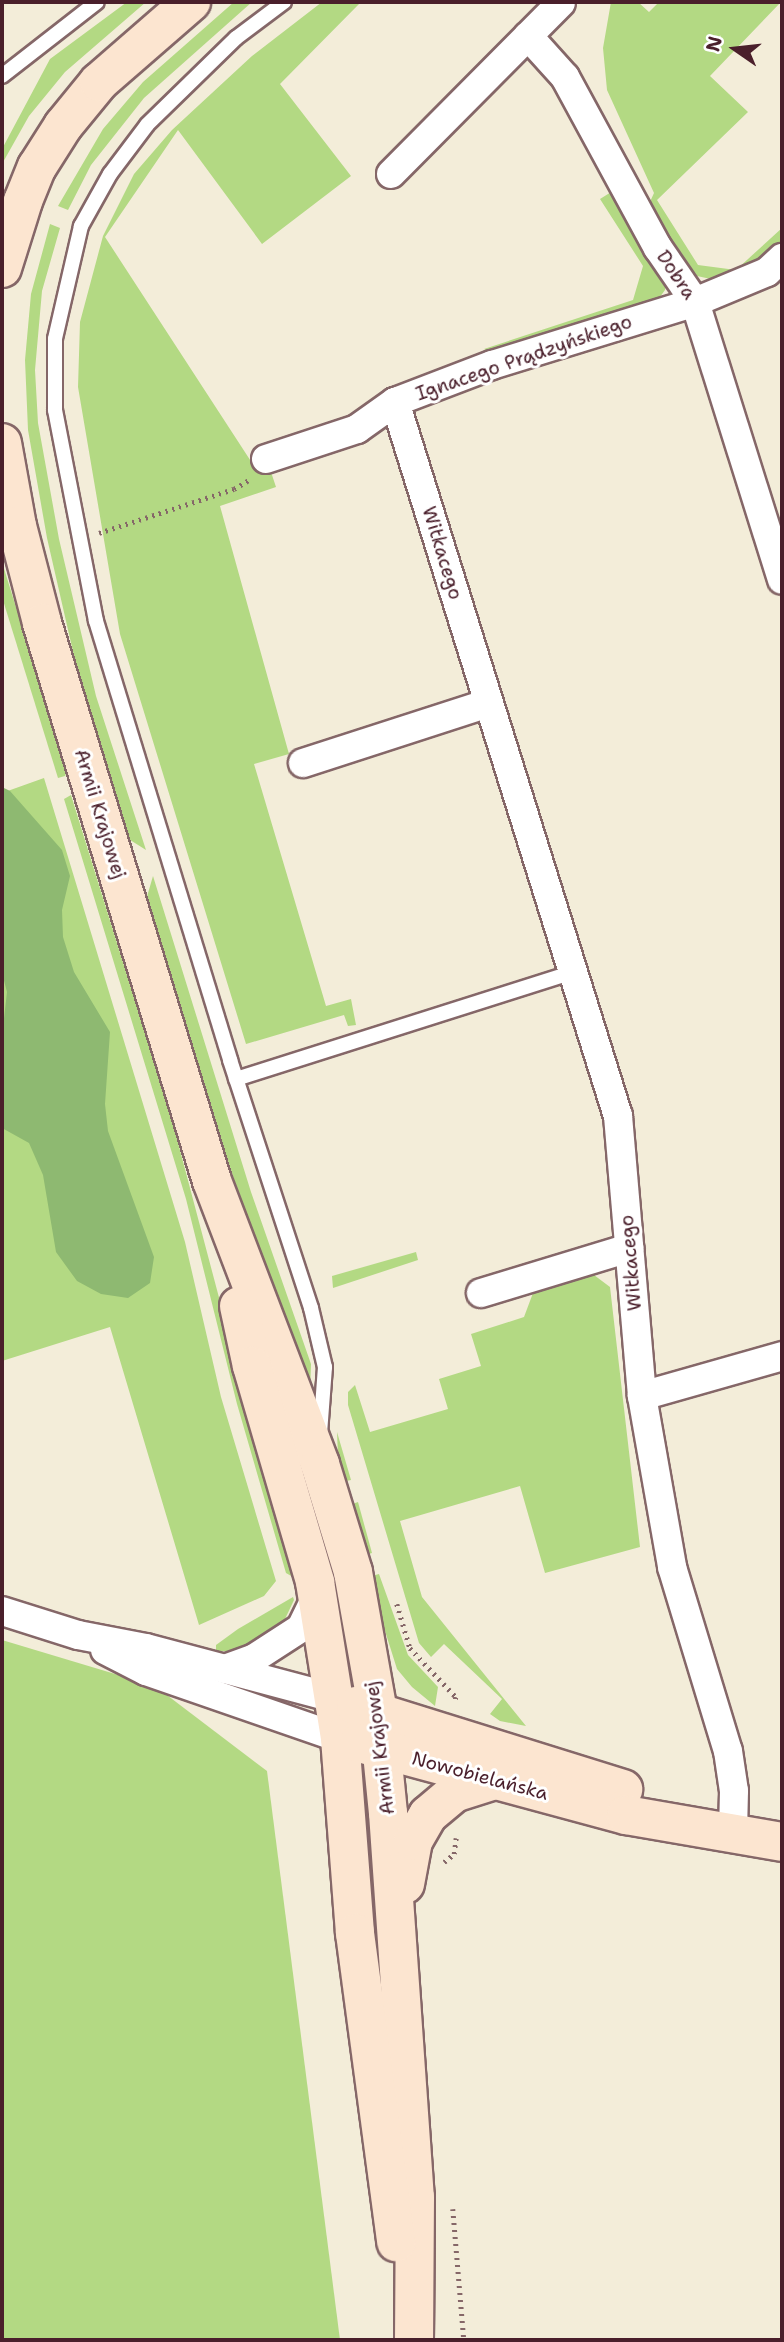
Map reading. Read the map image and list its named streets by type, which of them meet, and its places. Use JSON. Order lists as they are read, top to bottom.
{
  "streets": {
    "street": [
      "Dobra",
      "Ignacego Prądzyńskiego",
      "Witkacego",
      "Armii Krajowej",
      "Nowobielańska"
    ]
  },
  "crossings": [
    ["Dobra", "Ignacego Prądzyńskiego"],
    ["Ignacego Prądzyńskiego", "Witkacego"],
    ["Witkacego", "Nowobielańska"],
    ["Armii Krajowej", "Nowobielańska"]
  ],
  "north": "left"
}
